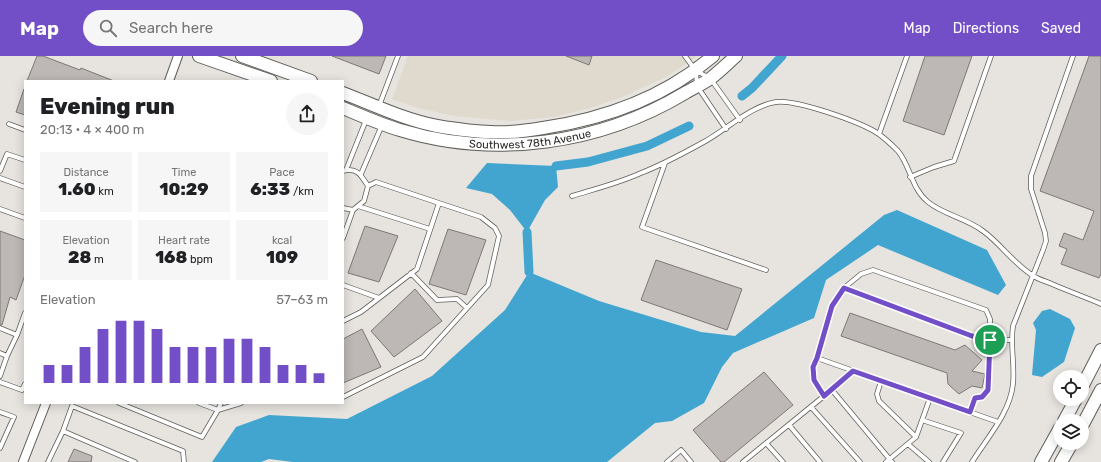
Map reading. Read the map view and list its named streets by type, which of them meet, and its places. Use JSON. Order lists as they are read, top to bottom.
{
  "streets": {
    "street": ["Southwest 78th Avenue"]
  },
  "page": {
    "header": "Map",
    "search": "Search here",
    "nav": ["Map", "Directions", "Saved"],
    "heading": ["Evening run", "20:13 · 4 × 400 m"],
    "stats": [
      ["Distance", "1.60 km"],
      ["Time", "10:29"],
      ["Pace", "6:33 /km"],
      ["Elevation", "28 m"],
      ["Heart rate", "168 bpm"],
      ["kcal", "109"]
    ],
    "chart": ["Elevation", "57–63 m"]
  }
}
